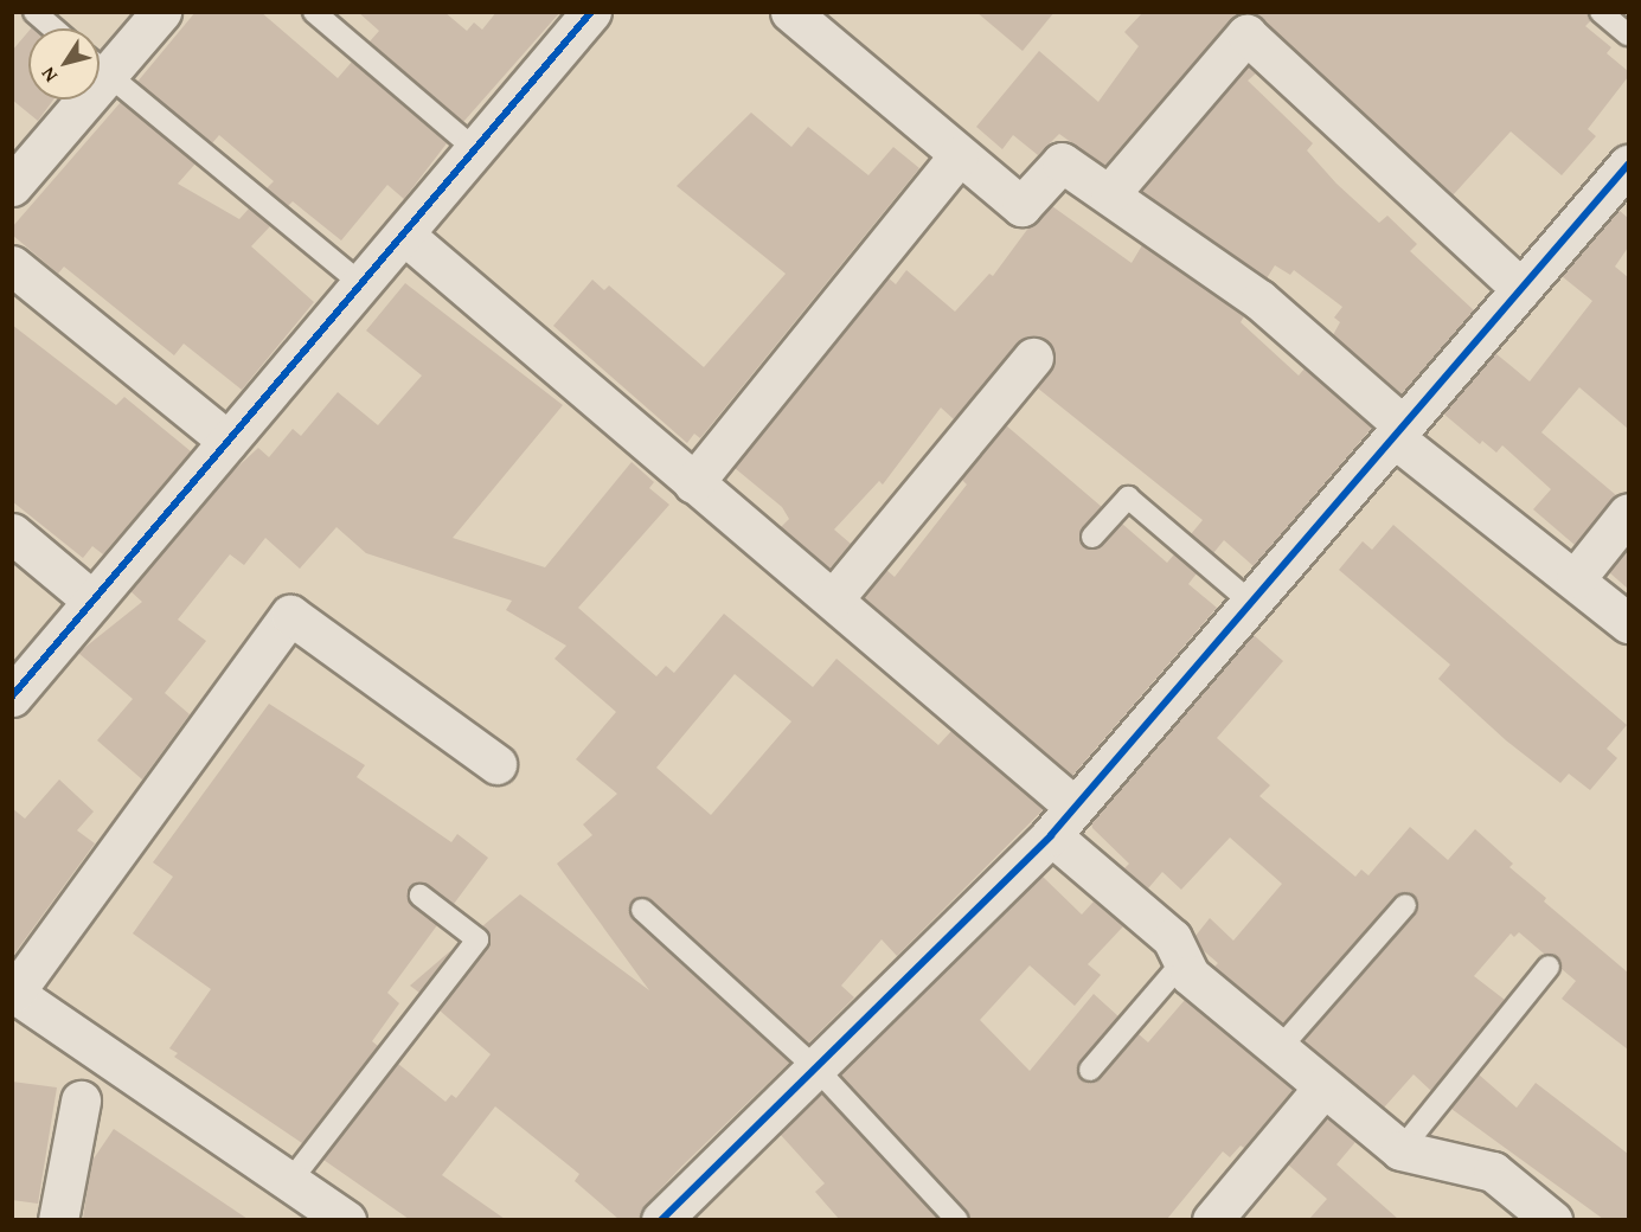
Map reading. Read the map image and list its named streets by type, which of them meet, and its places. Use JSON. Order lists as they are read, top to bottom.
{
  "north": "bottom left"
}
